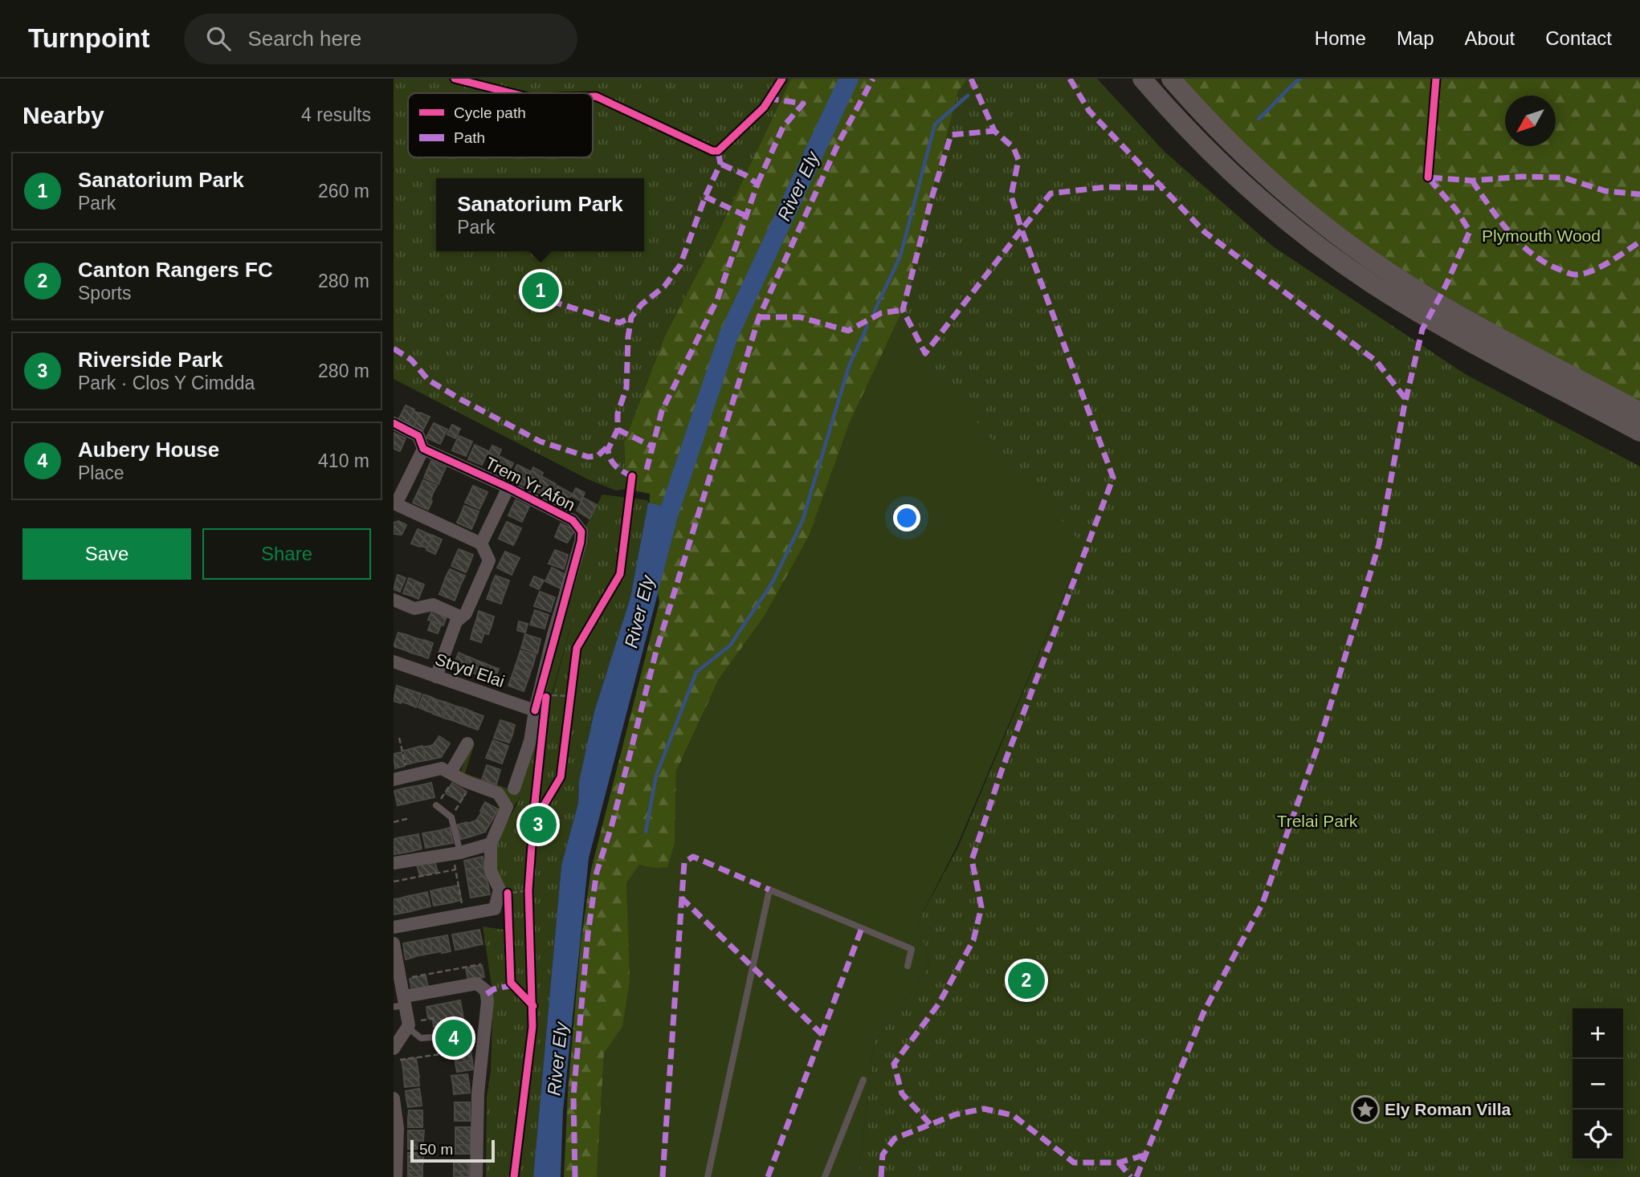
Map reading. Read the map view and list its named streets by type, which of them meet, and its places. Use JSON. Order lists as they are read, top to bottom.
{
  "streets": {
    "street": ["Trem Yr Afon", "Stryd Elai"]
  },
  "crossings": [
    ["Trem Yr Afon", "Stryd Elai"]
  ],
  "water": ["River Ely"],
  "parks": ["Plymouth Wood", "Trelai Park"],
  "places": {
    "place": ["Ely Roman Villa"]
  },
  "legend": ["Cycle path", "Path"],
  "scale_bar": "50 m",
  "north": "bottom left",
  "page": {
    "header": "Turnpoint",
    "search": "Search here",
    "nav": [
      "Home",
      "Map",
      "About",
      "Contact"
    ],
    "heading": ["Nearby", "4 results"],
    "list": [
      {
        "mark": "1",
        "name": "Sanatorium Park",
        "note": "Park",
        "value": "260 m"
      },
      {
        "mark": "2",
        "name": "Canton Rangers FC",
        "note": "Sports",
        "value": "280 m"
      },
      {
        "mark": "3",
        "name": "Riverside Park",
        "note": "Park · Clos Y Cimdda",
        "value": "280 m"
      },
      {
        "mark": "4",
        "name": "Aubery House",
        "note": "Place",
        "value": "410 m"
      }
    ],
    "popup": ["Sanatorium Park", "Park"],
    "pins": [
      "1",
      "3",
      "2",
      "4"
    ],
    "buttons": ["Save", "Share"],
    "map_buttons": ["+", "−"],
    "scale": "50 m"
  }
}
